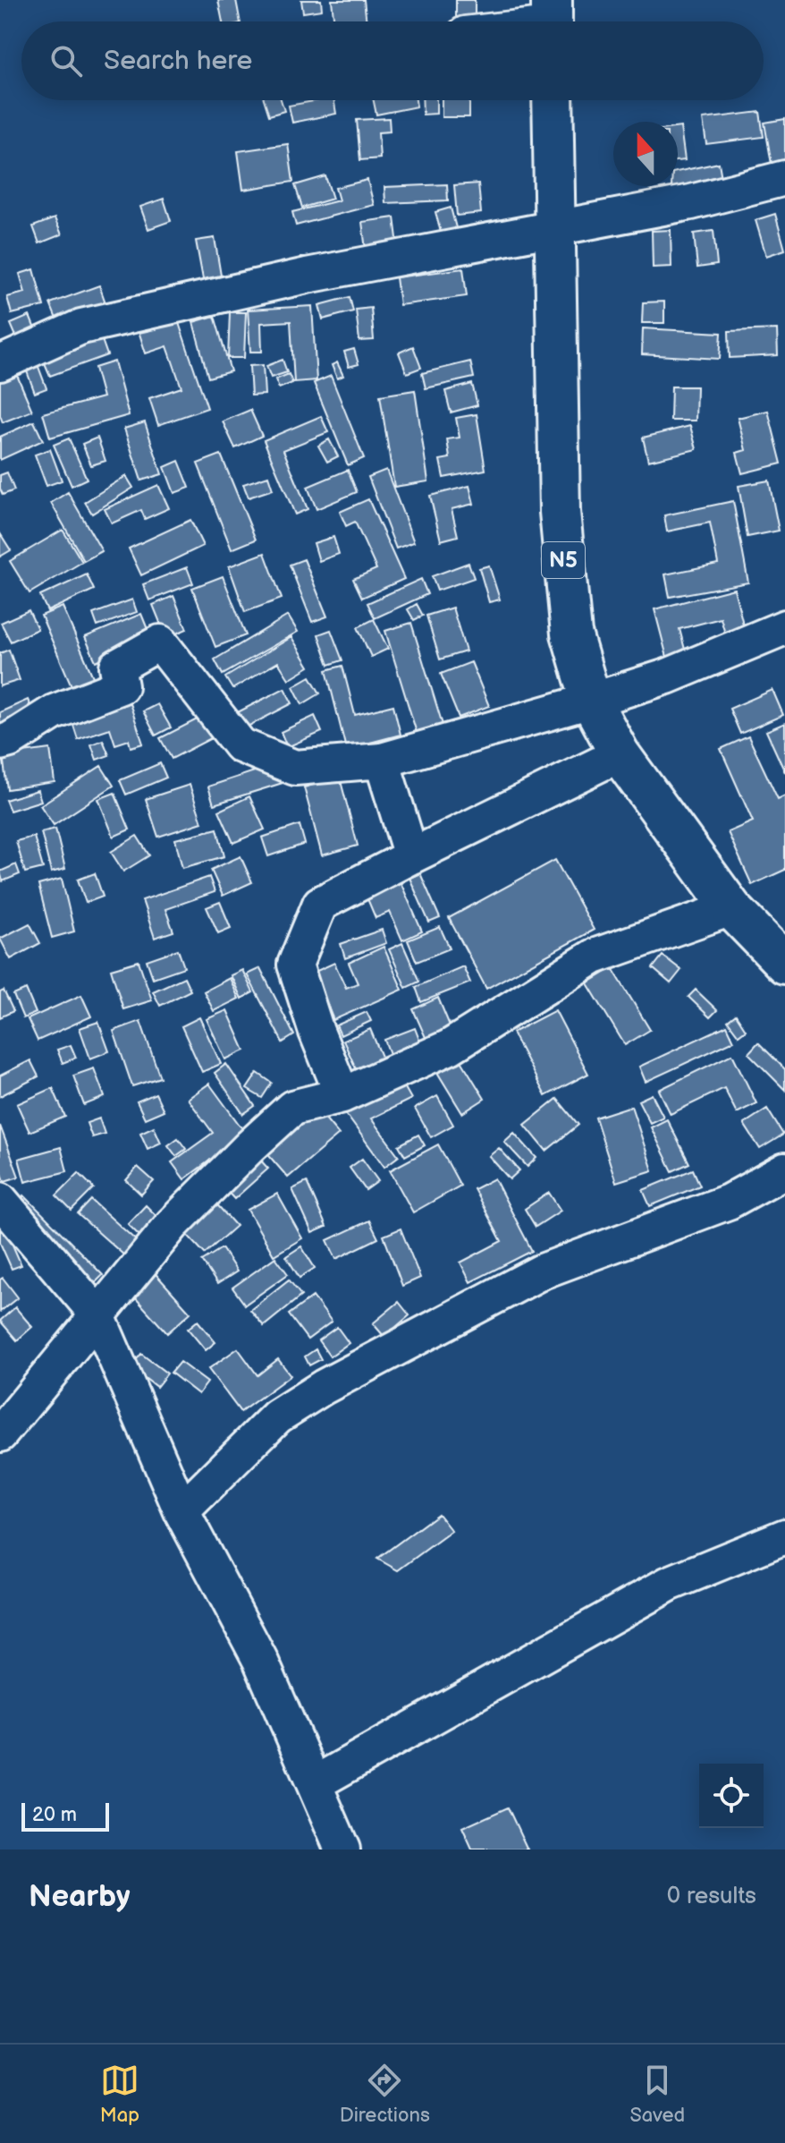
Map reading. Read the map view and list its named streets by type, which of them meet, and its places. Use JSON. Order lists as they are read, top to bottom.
{
  "streets": {
    "main road": ["N5"]
  },
  "scale_bar": "20 m",
  "north": "top",
  "page": {
    "search": "Search here",
    "scale": "20 m",
    "heading": ["Nearby", "0 results"],
    "nav": ["Map", "Directions", "Saved"]
  }
}
